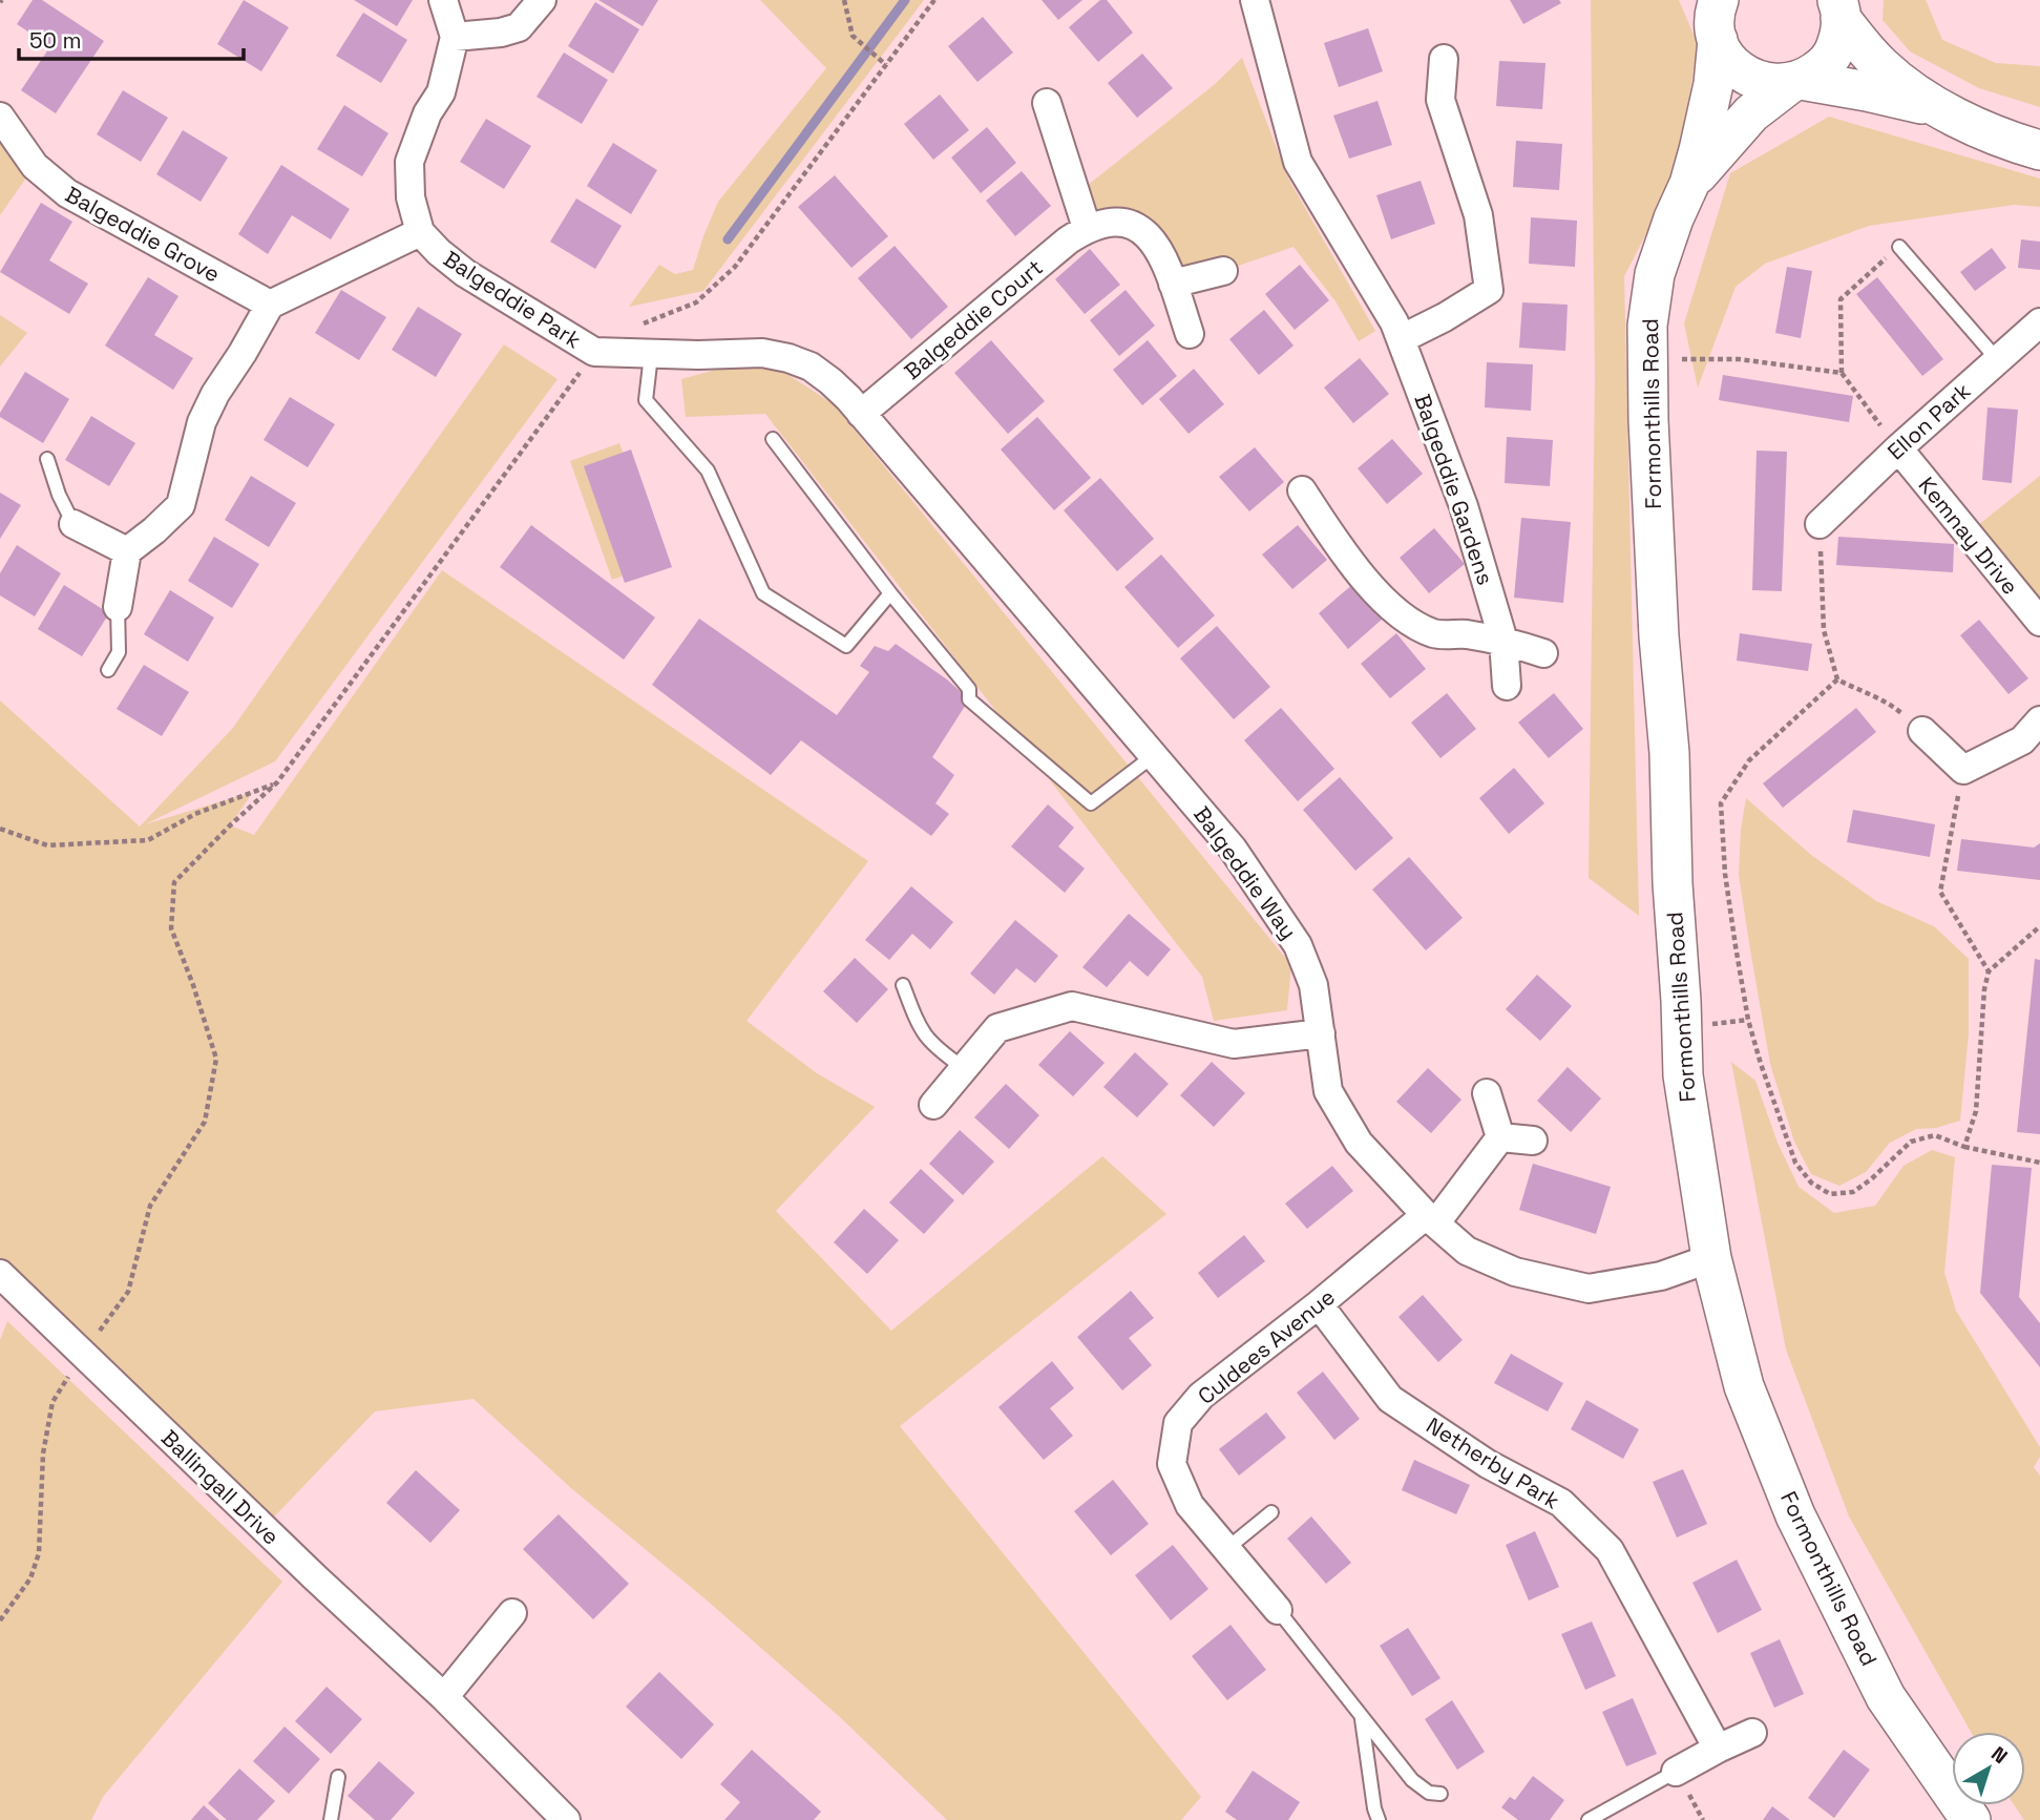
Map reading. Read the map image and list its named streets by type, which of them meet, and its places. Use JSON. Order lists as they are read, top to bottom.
{
  "streets": {
    "street": [
      "Balgeddie Grove",
      "Balgeddie Park",
      "Balgeddie Court",
      "Formonthills Road",
      "Ellon Park",
      "Balgeddie Gardens",
      "Kemnay Drive",
      "Balgeddie Way",
      "Culdees Avenue",
      "Netherby Park",
      "Ballingall Drive"
    ]
  },
  "crossings": [
    ["Balgeddie Park", "Balgeddie Court"],
    ["Balgeddie Park", "Balgeddie Way"],
    ["Balgeddie Court", "Balgeddie Way"],
    ["Formonthills Road", "Balgeddie Way"],
    ["Ellon Park", "Kemnay Drive"],
    ["Balgeddie Way", "Culdees Avenue"],
    ["Culdees Avenue", "Netherby Park"]
  ],
  "scale_bar": "50 m",
  "north": "top right"
}
